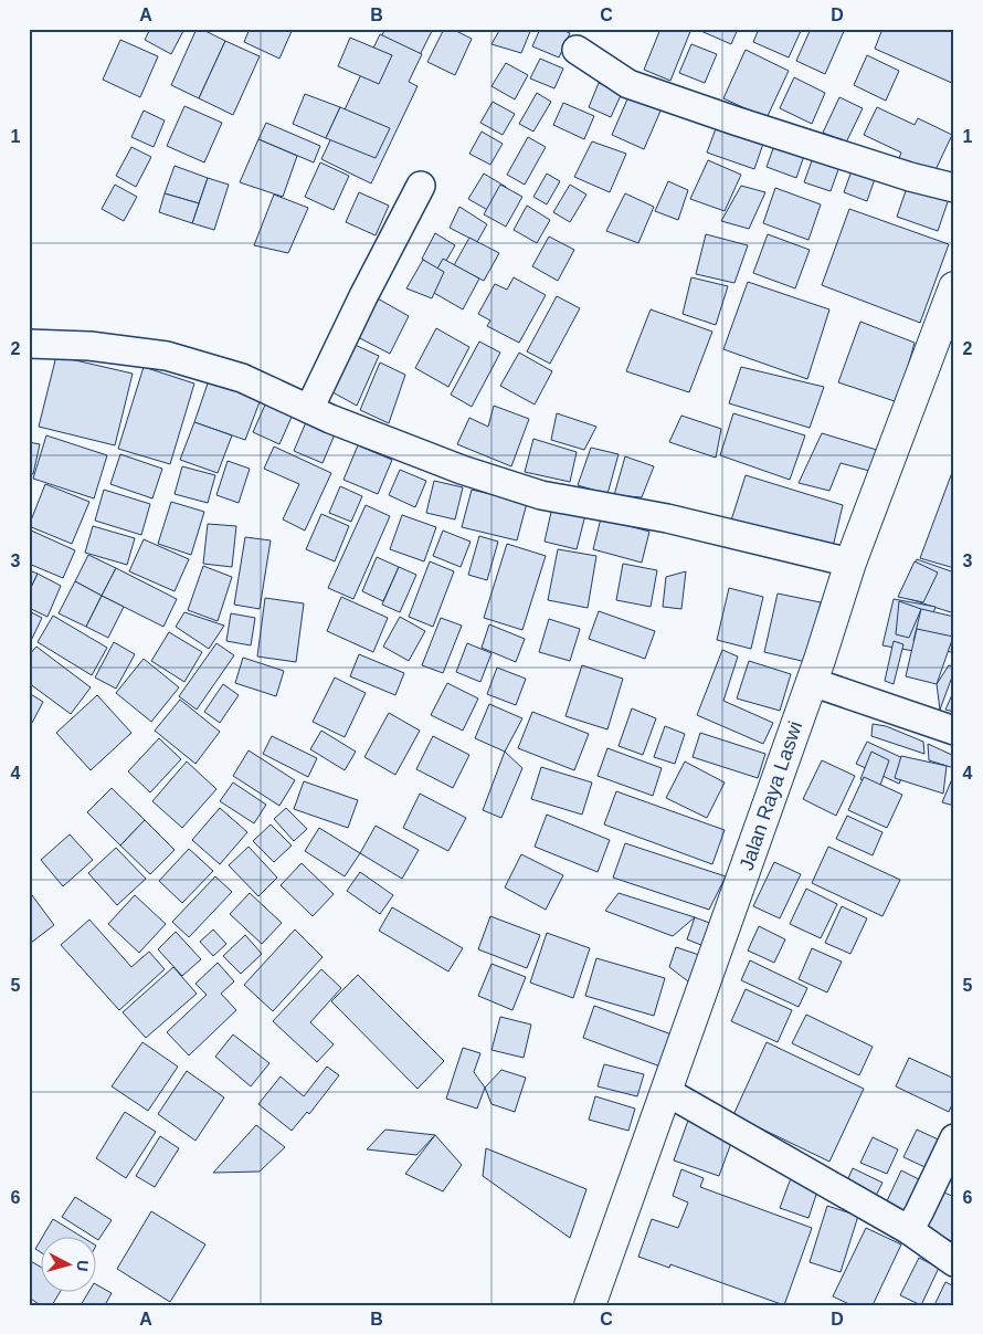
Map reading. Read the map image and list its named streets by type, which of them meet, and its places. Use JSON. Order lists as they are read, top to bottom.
{
  "streets": {
    "main road": ["Jalan Raya Laswi"]
  },
  "north": "right",
  "grid": {
    "columns": [
      "A",
      "B",
      "C",
      "D"
    ],
    "rows": [
      "1",
      "2",
      "3",
      "4",
      "5",
      "6"
    ]
  }
}
